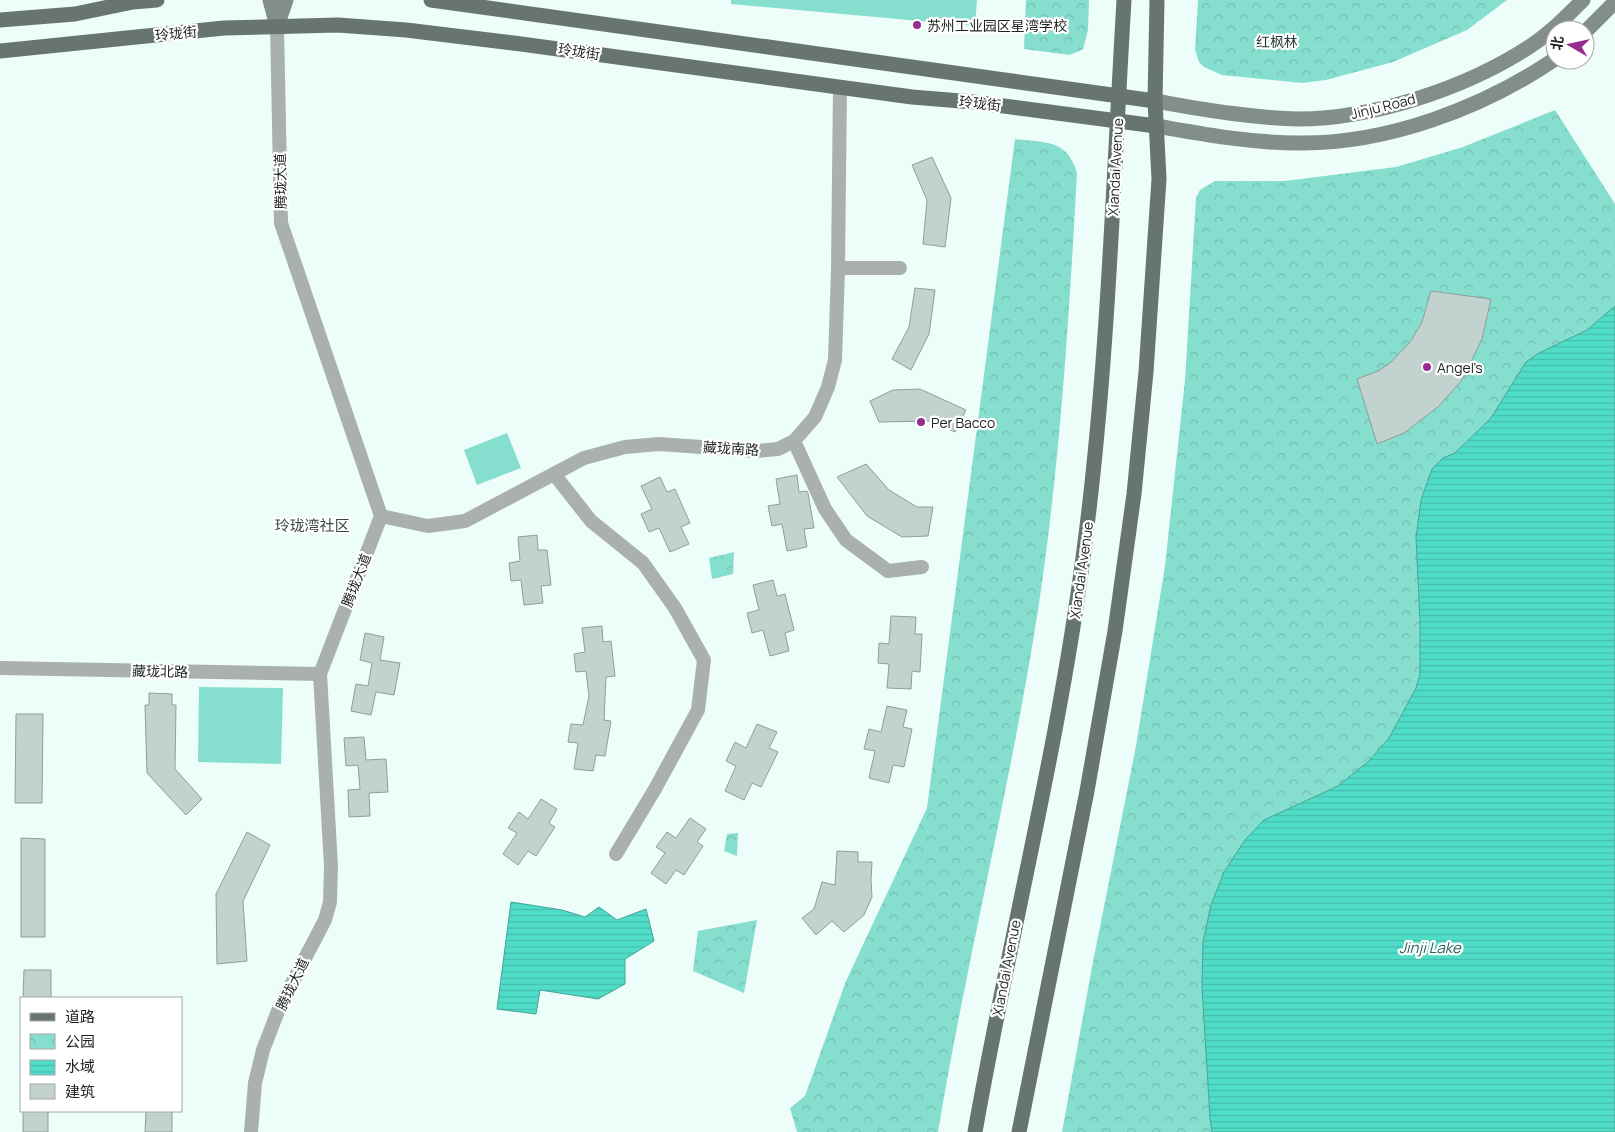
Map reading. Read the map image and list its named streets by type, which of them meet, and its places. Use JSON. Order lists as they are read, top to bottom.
{
  "streets": {
    "main road": ["玲珑街", "Jinju Road", "Xiandai Avenue"],
    "street": ["腾珑大道", "藏珑南路", "藏珑北路"]
  },
  "crossings": [
    ["玲珑街", "Jinju Road"],
    ["玲珑街", "Xiandai Avenue"],
    ["玲珑街", "腾珑大道"],
    ["玲珑街", "藏珑南路"],
    ["腾珑大道", "藏珑南路"],
    ["腾珑大道", "藏珑北路"]
  ],
  "districts": ["玲珑湾社区"],
  "water": ["Jinji Lake"],
  "parks": ["红枫林"],
  "places": ["苏州工业园区星湾学校", "Angel's", "Per Bacco"],
  "legend": [
    "道路",
    "公园",
    "水域",
    "建筑"
  ],
  "north": "left"
}
